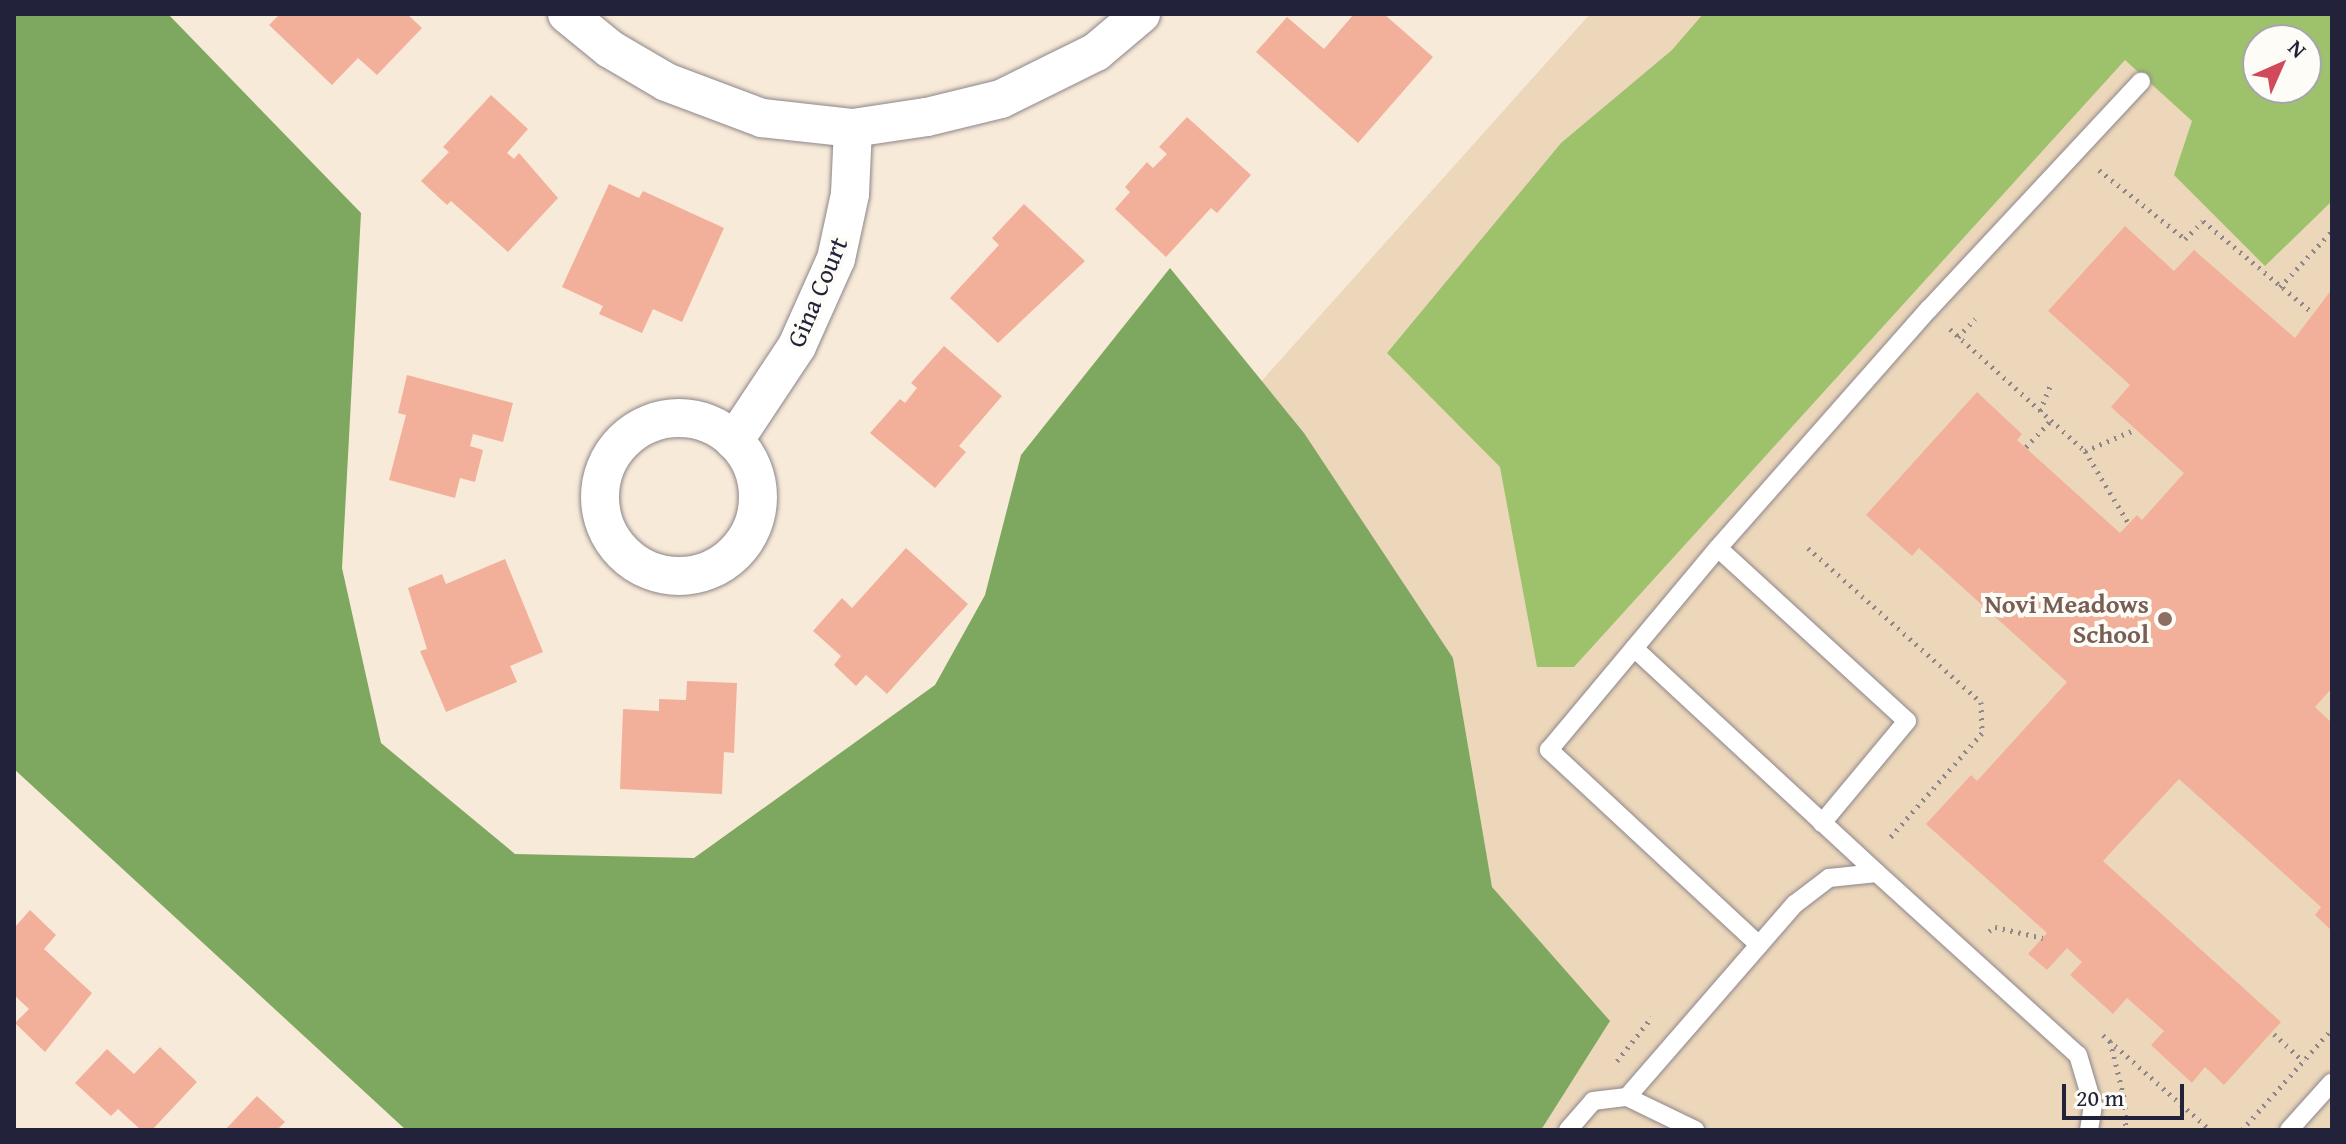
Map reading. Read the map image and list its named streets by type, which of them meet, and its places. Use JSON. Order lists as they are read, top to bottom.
{
  "streets": {
    "street": ["Gina Court"]
  },
  "places": ["Novi Meadows School"],
  "scale_bar": "20 m",
  "north": "top right"
}
